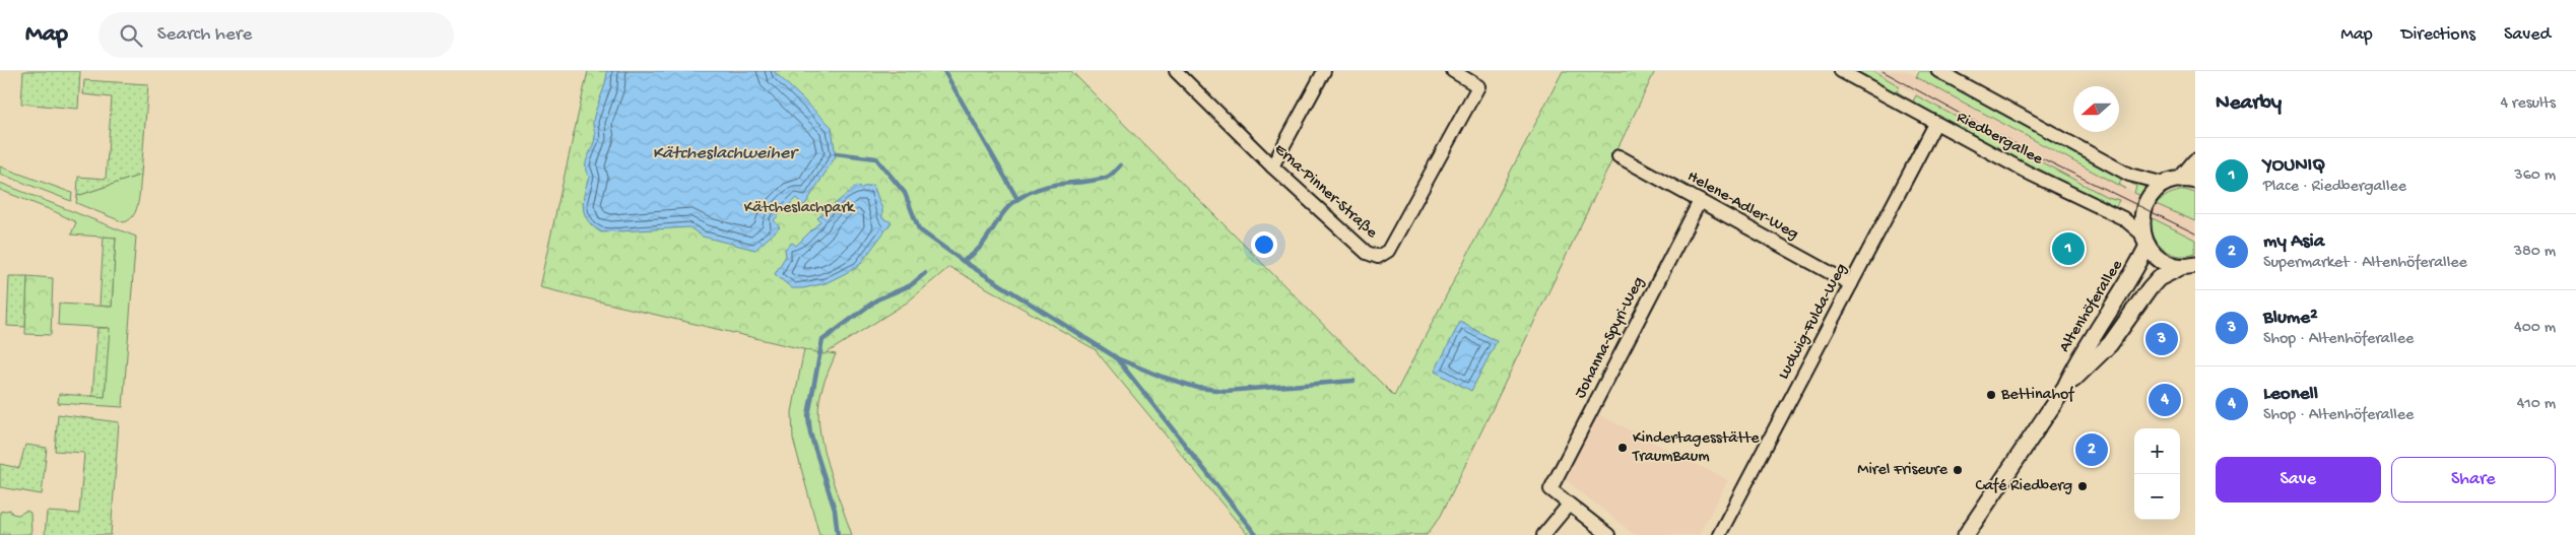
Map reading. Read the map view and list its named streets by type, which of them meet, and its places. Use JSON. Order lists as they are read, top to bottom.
{
  "streets": {
    "street": [
      "Riedbergallee",
      "Erna-Pinner-Straße",
      "Helene-Adler-Weg",
      "Altenhöferallee",
      "Ludwig-Fulda-Weg",
      "Johanna-Spyri-Weg"
    ]
  },
  "crossings": [
    ["Riedbergallee", "Altenhöferallee"],
    ["Riedbergallee", "Ludwig-Fulda-Weg"],
    ["Helene-Adler-Weg", "Ludwig-Fulda-Weg"],
    ["Helene-Adler-Weg", "Johanna-Spyri-Weg"]
  ],
  "water": ["Kätcheslachweiher"],
  "parks": ["Kätcheslachpark"],
  "places": [
    "Bettinahof",
    "Kindertagesstätte TraumBaum",
    "Mirel Friseure",
    "Café Riedberg"
  ],
  "north": "left",
  "page": {
    "header": "Map",
    "search": "Search here",
    "nav": ["Map", "Directions", "Saved"],
    "heading": ["Nearby", "4 results"],
    "list": [
      {
        "mark": "1",
        "name": "YOUNIQ",
        "note": "Place · Riedbergallee",
        "value": "360 m"
      },
      {
        "mark": "2",
        "name": "my Asia",
        "note": "Supermarket · Altenhöferallee",
        "value": "380 m"
      },
      {
        "mark": "3",
        "name": "Blume²",
        "note": "Shop · Altenhöferallee",
        "value": "400 m"
      },
      {
        "mark": "4",
        "name": "Leonell",
        "note": "Shop · Altenhöferallee",
        "value": "410 m"
      }
    ],
    "pins": [
      "1",
      "3",
      "4",
      "2"
    ],
    "map_buttons": ["+", "−"],
    "buttons": ["Save", "Share"]
  }
}
